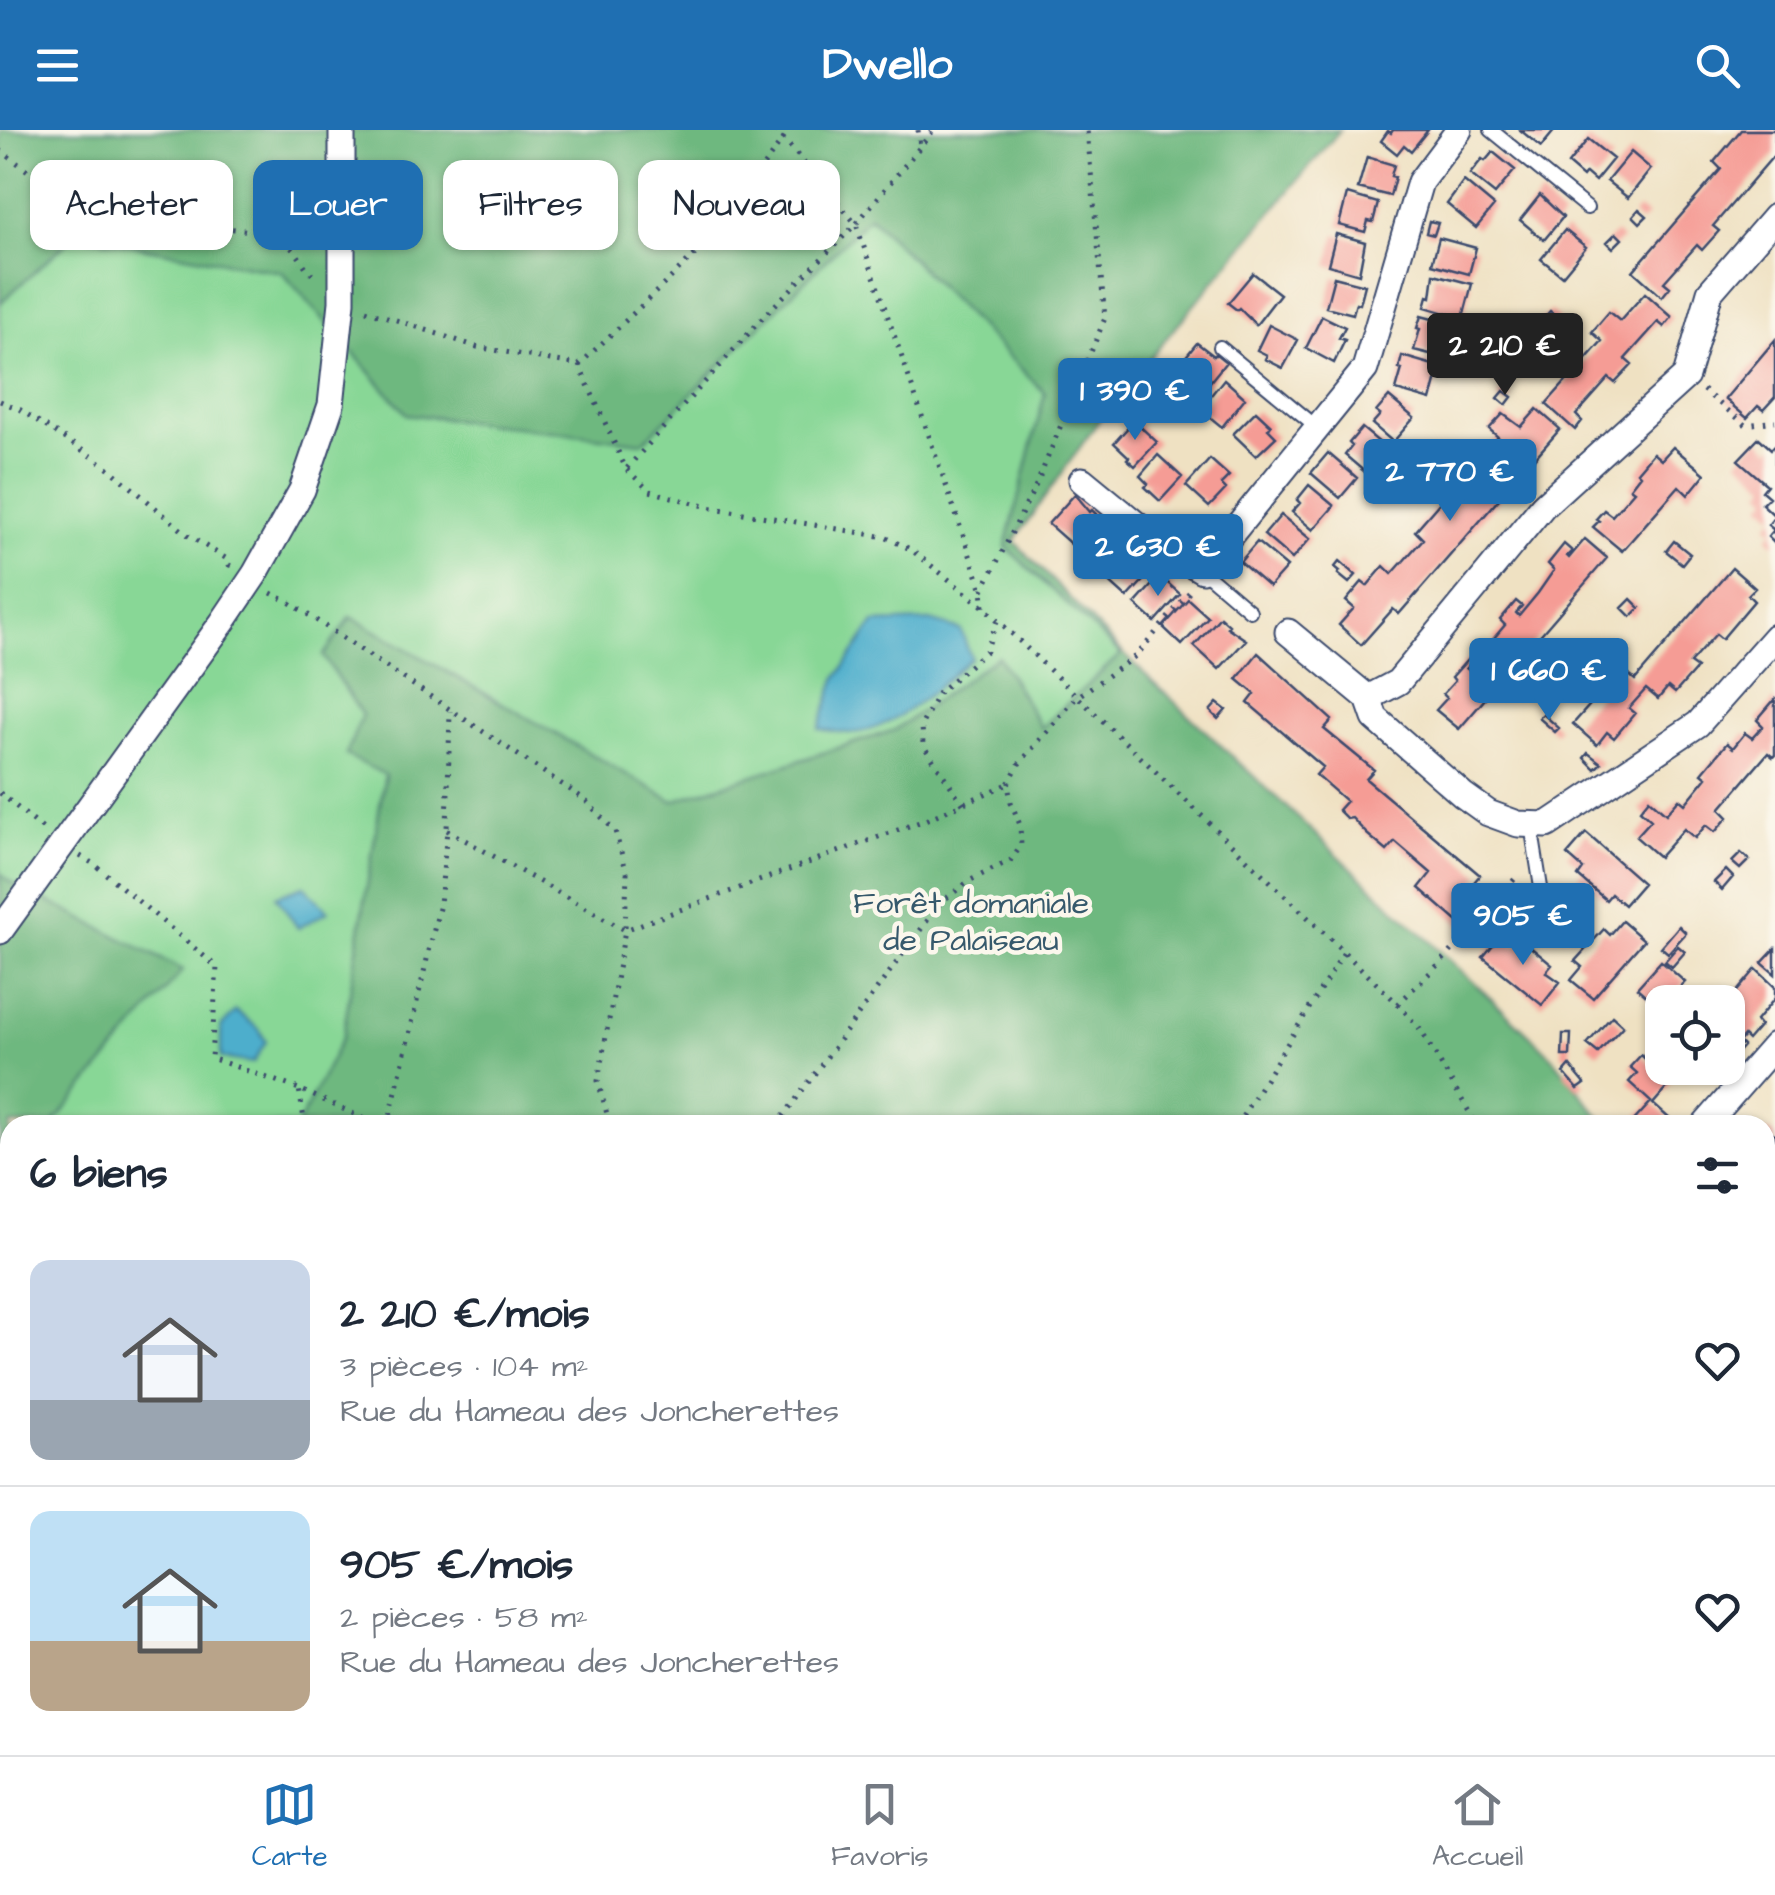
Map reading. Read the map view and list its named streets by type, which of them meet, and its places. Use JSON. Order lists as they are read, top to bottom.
{
  "parks": ["Forêt domaniale de Palaiseau"],
  "page": {
    "header": "Dwello",
    "chip": [
      "Acheter",
      "Louer",
      "Filtres",
      "Nouveau"
    ],
    "price": [
      "2 210 €",
      "1 390 €",
      "2 770 €",
      "2 630 €",
      "1 660 €",
      "905 €"
    ],
    "heading": "6 biens",
    "list": [
      {
        "name": "2 210 €/mois",
        "note": "3 pièces · 104 m² · Rue du Hameau des Joncherettes"
      },
      {
        "name": "905 €/mois",
        "note": "2 pièces · 58 m² · Rue du Hameau des Joncherettes"
      }
    ],
    "tabs": ["Carte", "Favoris", "Accueil"]
  }
}
